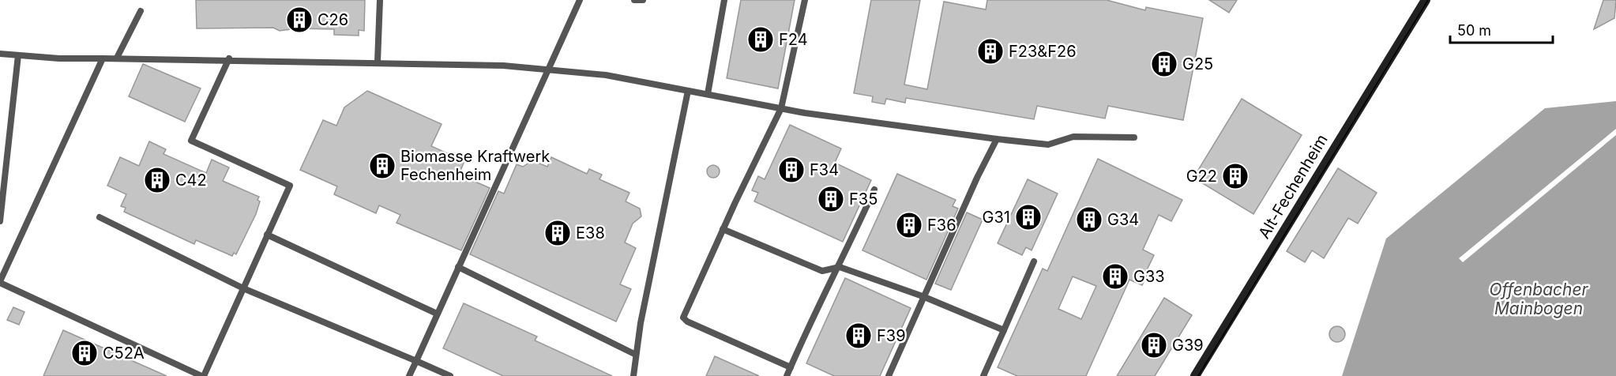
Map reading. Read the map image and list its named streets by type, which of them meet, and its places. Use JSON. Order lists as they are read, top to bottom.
{
  "streets": {
    "street": ["Alt-Fechenheim"]
  },
  "water": ["Offenbacher Mainbogen"],
  "places": {
    "building": [
      "C26",
      "F24",
      "F23&F26",
      "G25",
      "Biomasse Kraftwerk Fechenheim",
      "F34",
      "G22",
      "C42",
      "F35",
      "G31",
      "G34",
      "F36",
      "E38",
      "G33",
      "F39",
      "G39",
      "C52A"
    ]
  },
  "scale_bar": "50 m"
}
